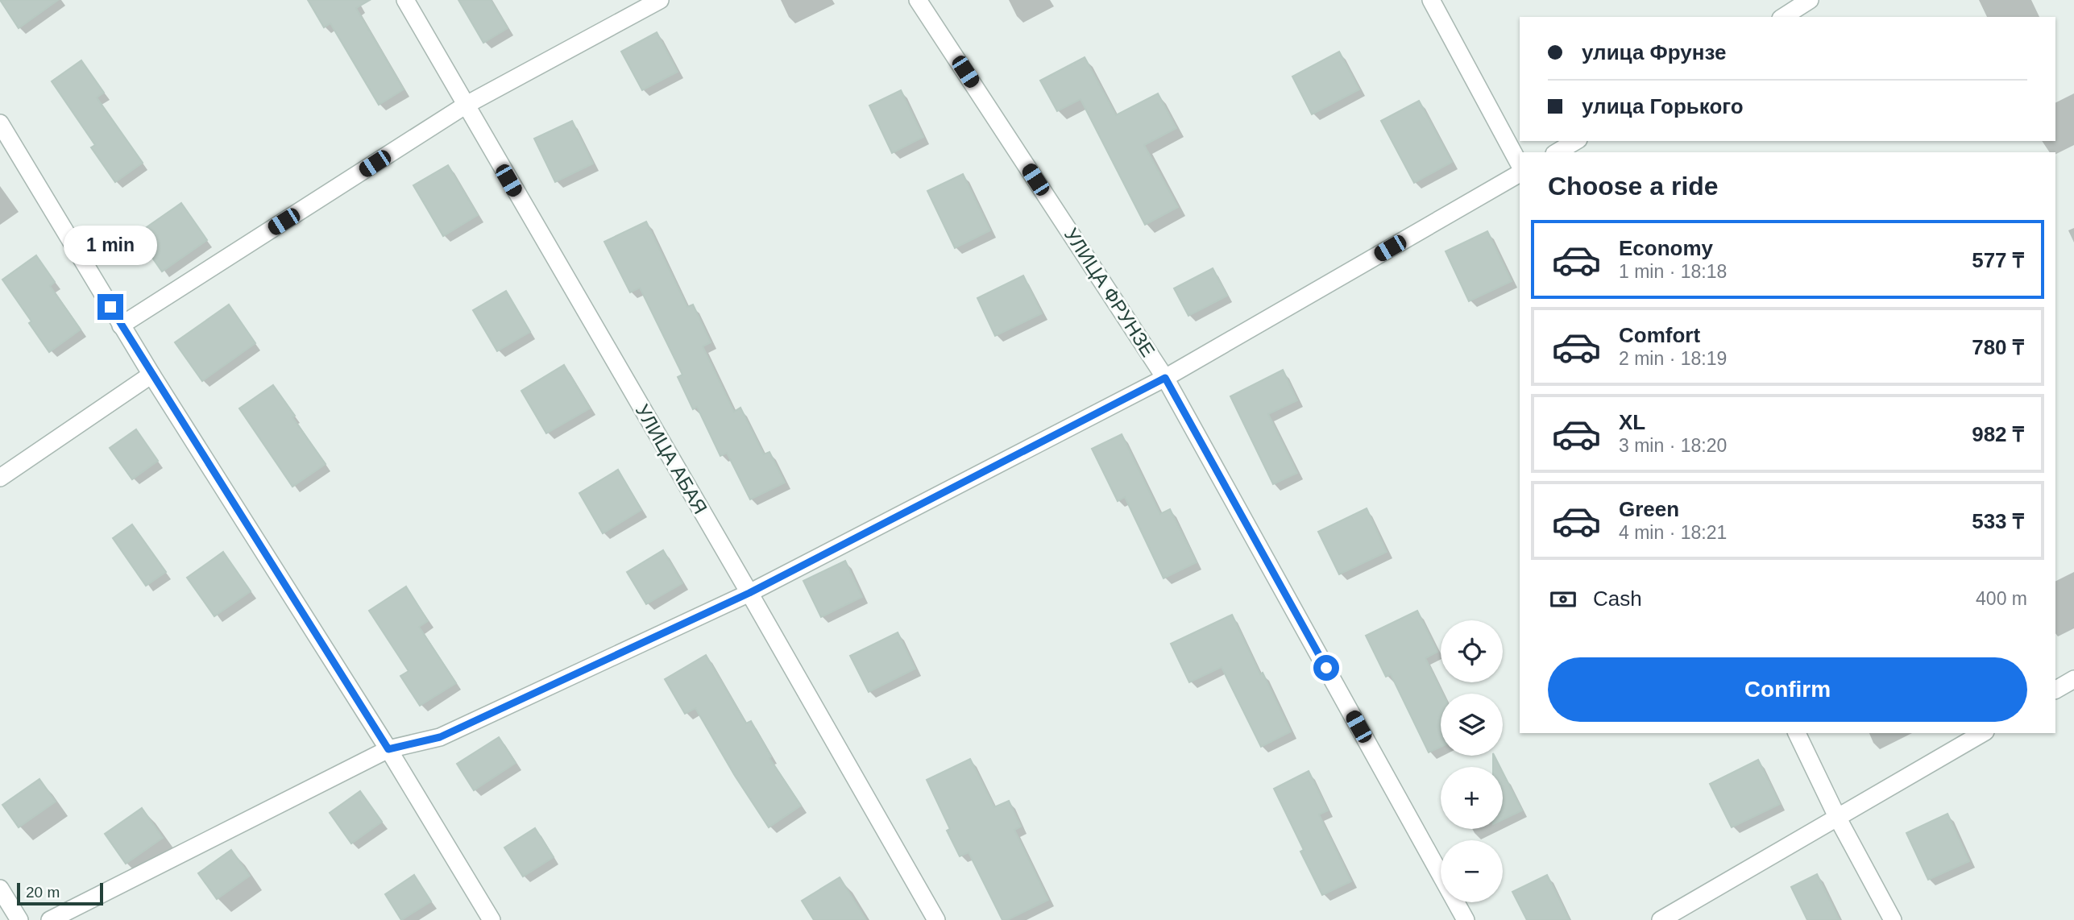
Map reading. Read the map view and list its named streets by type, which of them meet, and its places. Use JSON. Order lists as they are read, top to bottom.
{
  "streets": {
    "street": ["УЛИЦА ФРУНЗЕ", "УЛИЦА АБАЯ"]
  },
  "scale_bar": "20 m",
  "page": {
    "banner": ["улица Фрунзе", "улица Горького"],
    "heading": "Choose a ride",
    "list": [
      {
        "name": "Economy",
        "note": "1 min · 18:18",
        "value": "577 ₸"
      },
      {
        "name": "Comfort",
        "note": "2 min · 18:19",
        "value": "780 ₸"
      },
      {
        "name": "XL",
        "note": "3 min · 18:20",
        "value": "982 ₸"
      },
      {
        "name": "Green",
        "note": "4 min · 18:21",
        "value": "533 ₸"
      }
    ],
    "bubble": "1 min",
    "pay": ["Cash", "400 m"],
    "map_buttons": ["+", "−"],
    "buttons": "Confirm",
    "scale": "20 m"
  }
}
